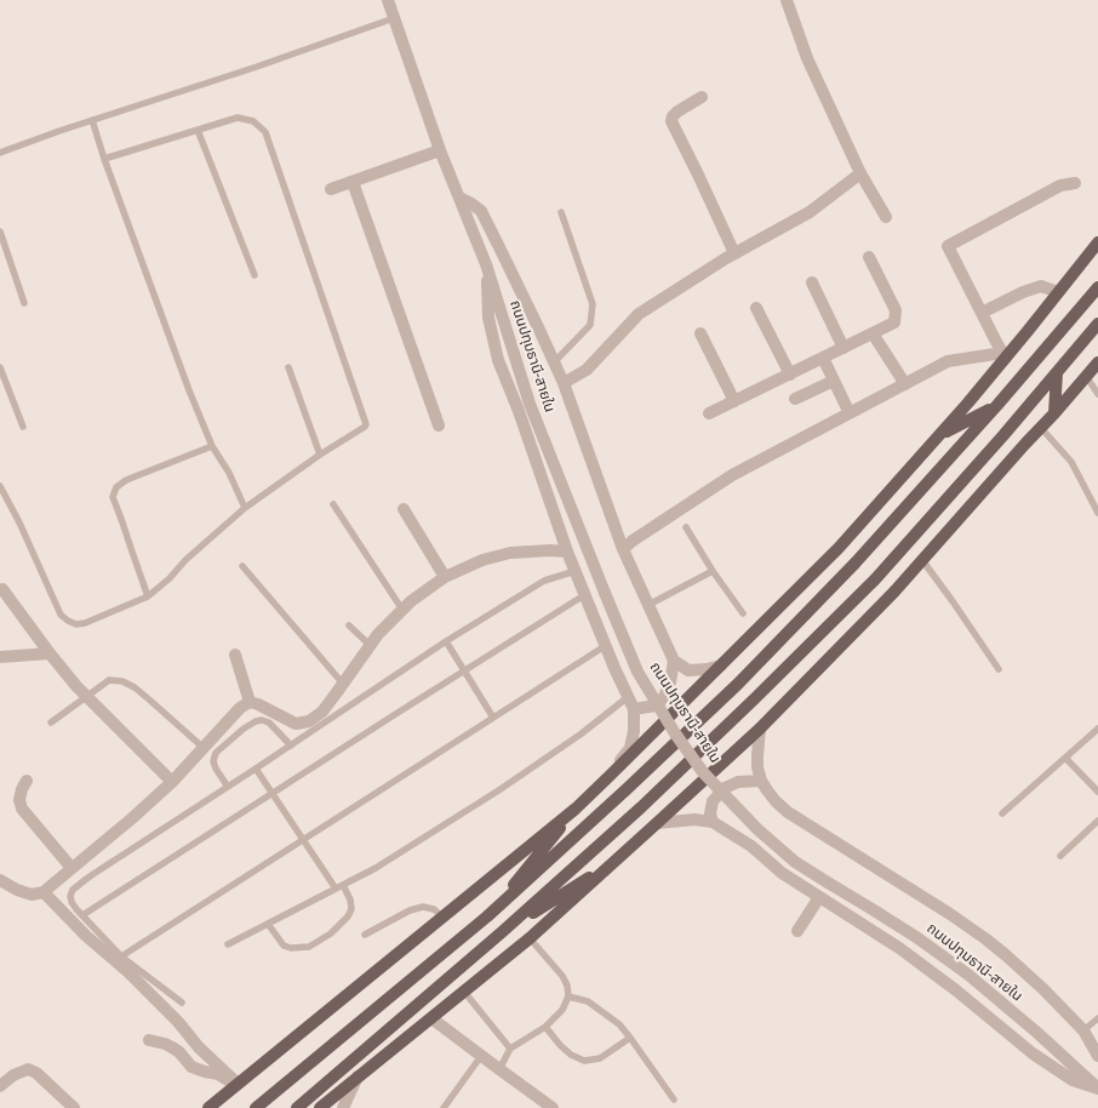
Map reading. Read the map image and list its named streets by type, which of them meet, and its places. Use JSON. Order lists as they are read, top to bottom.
{
  "streets": {
    "street": ["ถนนปทุมธานี-สายใน"]
  }
}
